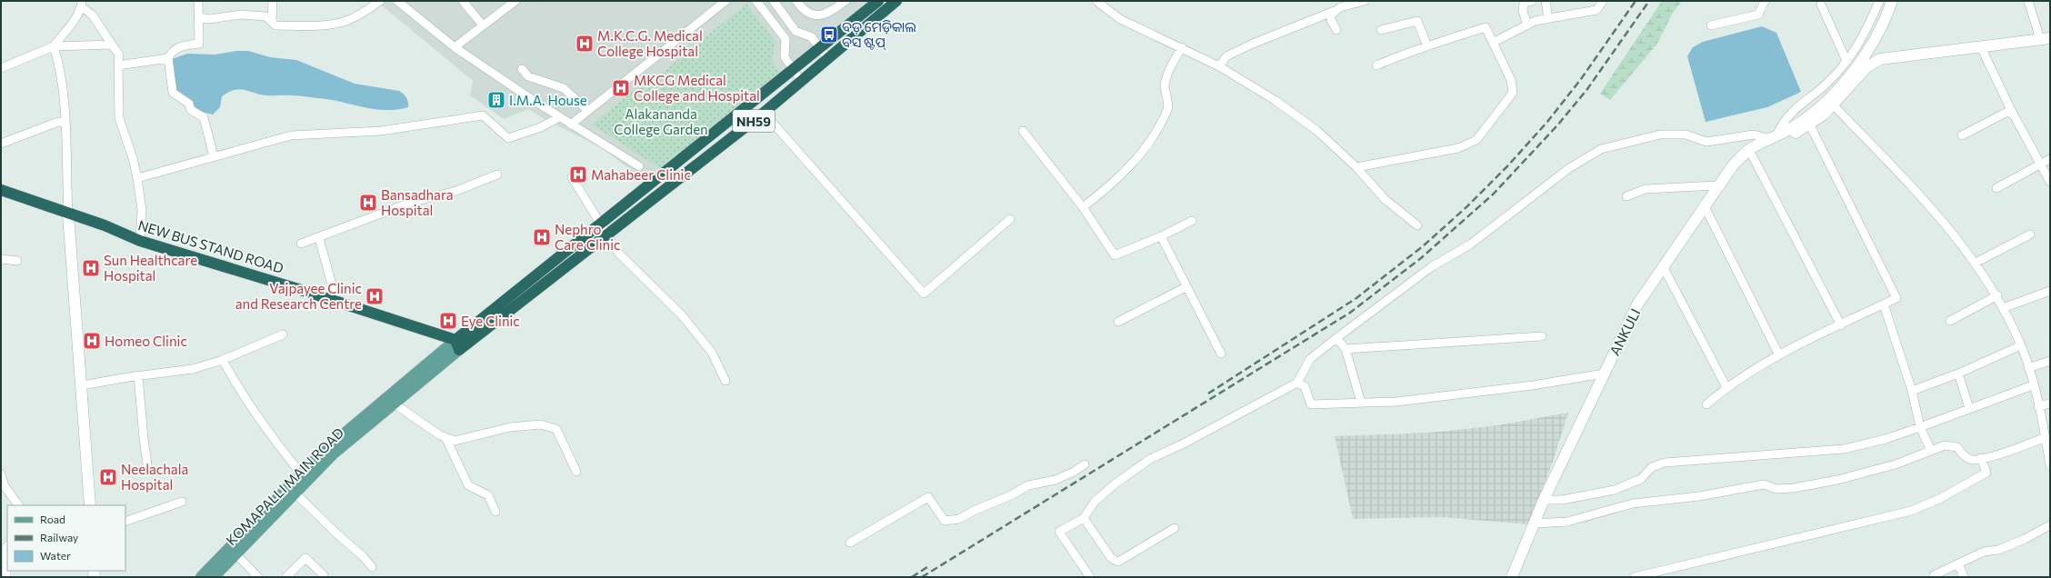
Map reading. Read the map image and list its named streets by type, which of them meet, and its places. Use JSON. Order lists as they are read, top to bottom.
{
  "streets": {
    "highway": ["NH59", "NEW BUS STAND ROAD"],
    "main road": ["ANKULI", "KOMAPALLI MAIN ROAD"]
  },
  "crossings": [
    ["NH59", "NEW BUS STAND ROAD"]
  ],
  "parks": ["Alakananda College Garden"],
  "places": {
    "bus stop": ["ବଡ଼ ମେଡ଼ିକାଲ ବସ ଷ୍ଟପ୍"],
    "hospital": [
      "M.K.C.G. Medical College Hospital",
      "MKCG Medical College and Hospital",
      "Mahabeer Clinic",
      "Bansadhara Hospital",
      "Nephro Care Clinic",
      "Sun Healthcare Hospital",
      "Vajpayee Clinic and Research Centre",
      "Eye Clinic",
      "Homeo Clinic",
      "Neelachala Hospital"
    ],
    "building": ["I.M.A. House"]
  },
  "legend": ["Road", "Railway", "Water"]
}
